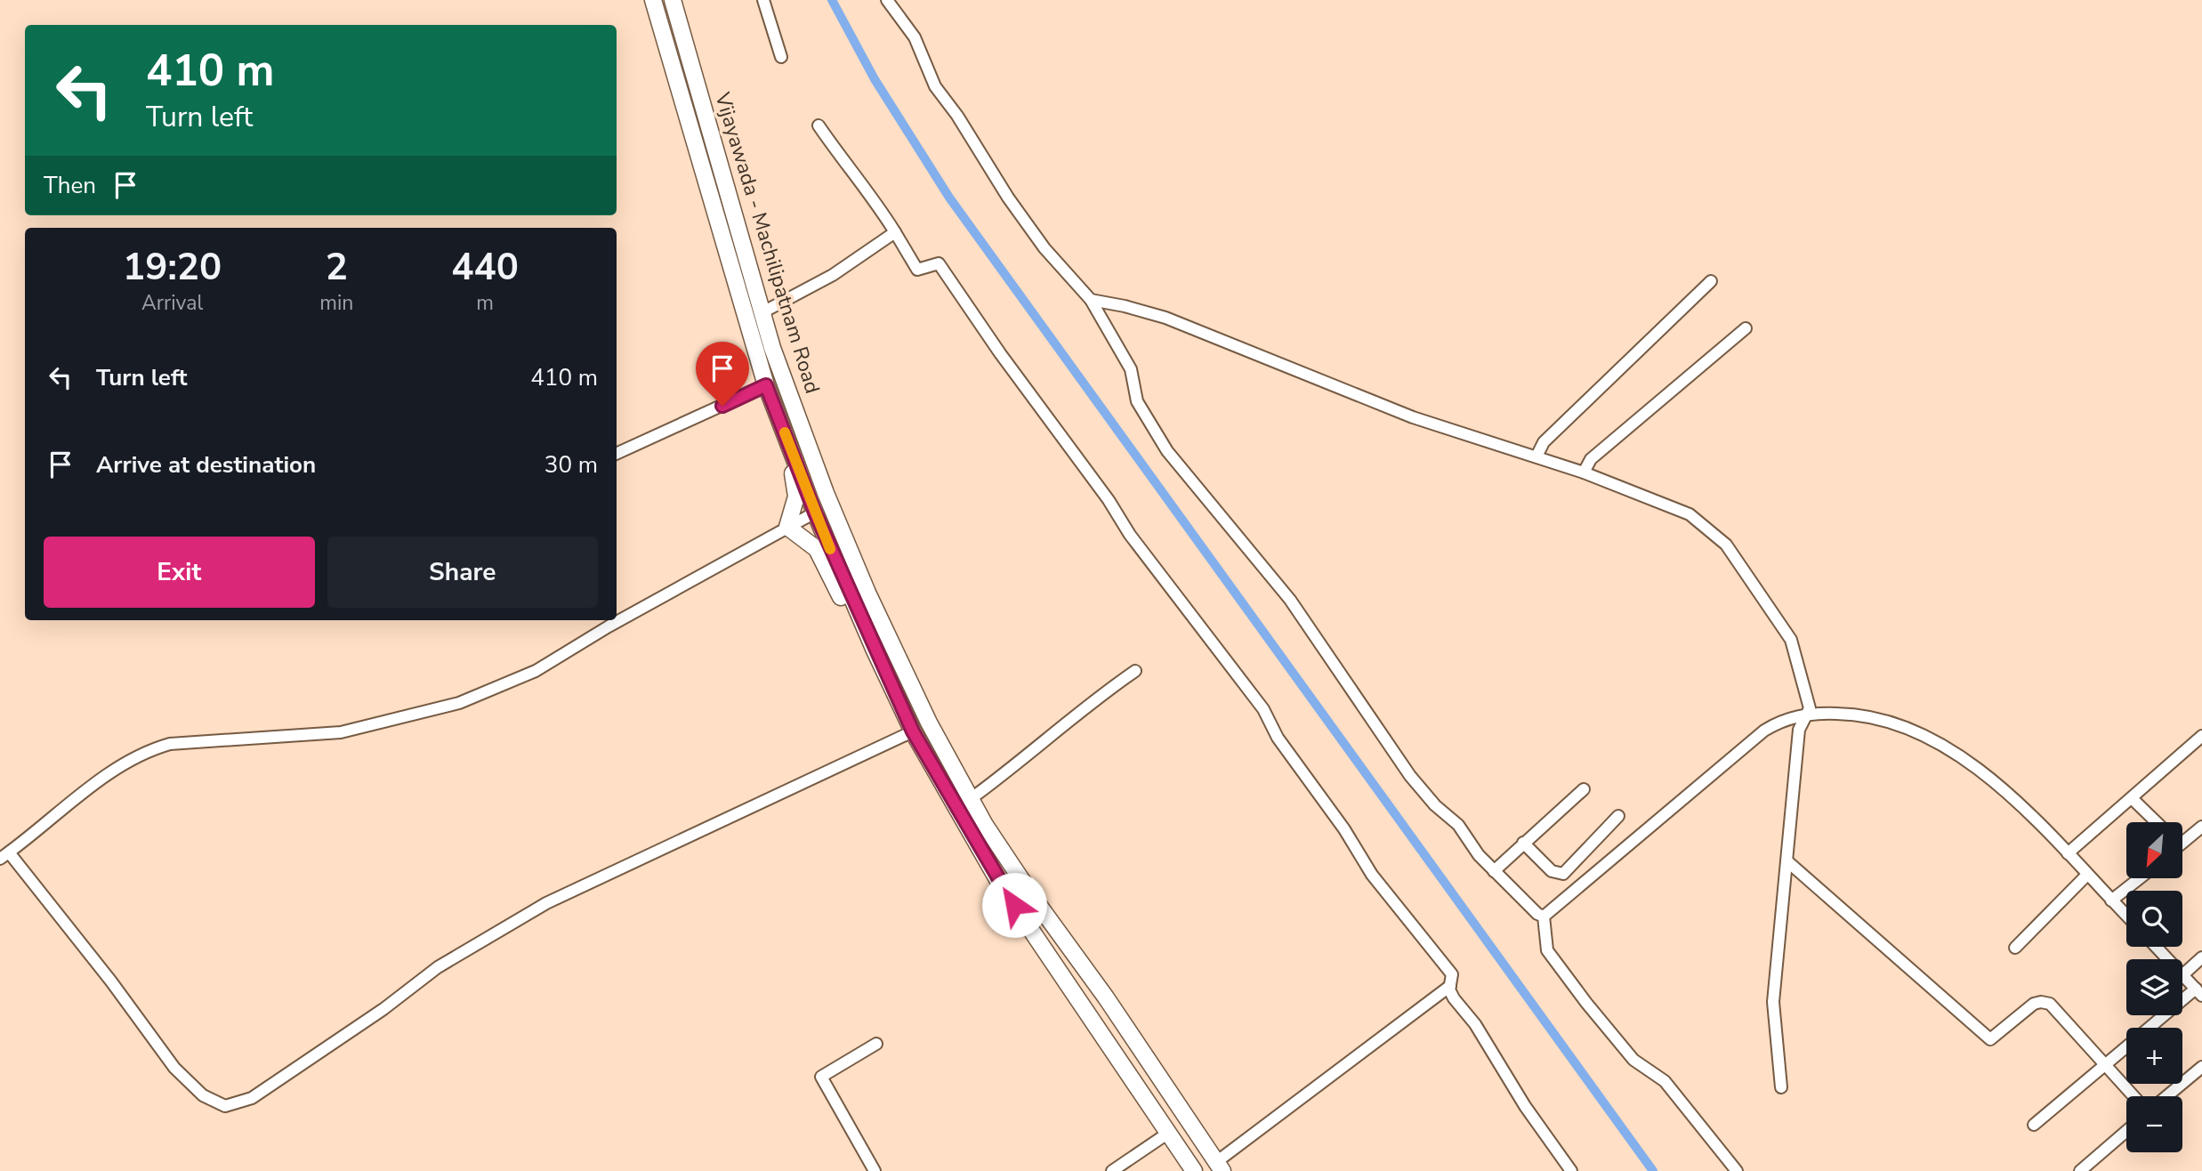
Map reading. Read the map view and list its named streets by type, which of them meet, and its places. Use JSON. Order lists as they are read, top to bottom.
{
  "streets": {
    "highway": ["Vijayawada - Machilipatnam Road"]
  },
  "north": "bottom left",
  "page": {
    "turn": ["410 m", "Turn left"],
    "then": "Then",
    "eta": [
      "19:20",
      "Arrival",
      "2",
      "min",
      "440",
      "m"
    ],
    "list": [
      {
        "name": "Turn left",
        "value": "410 m"
      },
      {
        "name": "Arrive at destination",
        "value": "30 m"
      }
    ],
    "buttons": ["Exit", "Share"],
    "map_buttons": ["+", "−"]
  }
}
